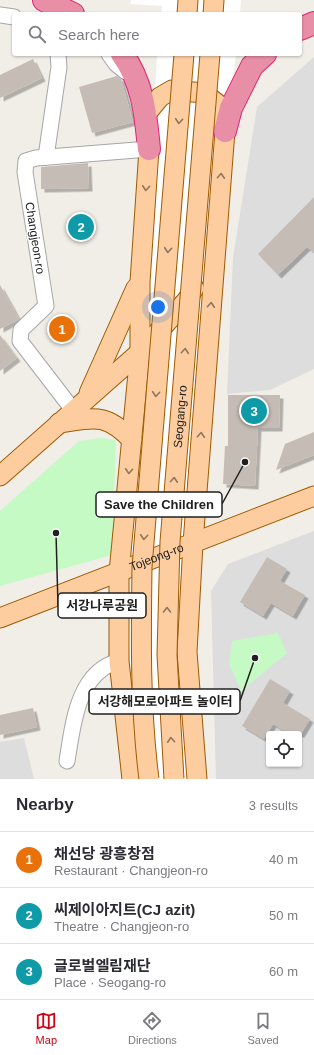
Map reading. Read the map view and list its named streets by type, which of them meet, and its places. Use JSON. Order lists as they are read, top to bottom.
{
  "streets": {
    "main road": ["Seogang-ro", "Tojeong-ro"],
    "street": ["Changjeon-ro"]
  },
  "places": ["Save the Children", "서강나루공원", "서강해모로아파트 놀이터"],
  "page": {
    "search": "Search here",
    "pins": ["2", "1", "3"],
    "heading": ["Nearby", "3 results"],
    "list": [
      {
        "mark": "1",
        "name": "채선당 광흥창점",
        "note": "Restaurant · Changjeon-ro",
        "value": "40 m"
      },
      {
        "mark": "2",
        "name": "씨제이아지트(CJ azit)",
        "note": "Theatre · Changjeon-ro",
        "value": "50 m"
      },
      {
        "mark": "3",
        "name": "글로벌엘림재단",
        "note": "Place · Seogang-ro",
        "value": "60 m"
      }
    ],
    "nav": ["Map", "Directions", "Saved"]
  }
}
